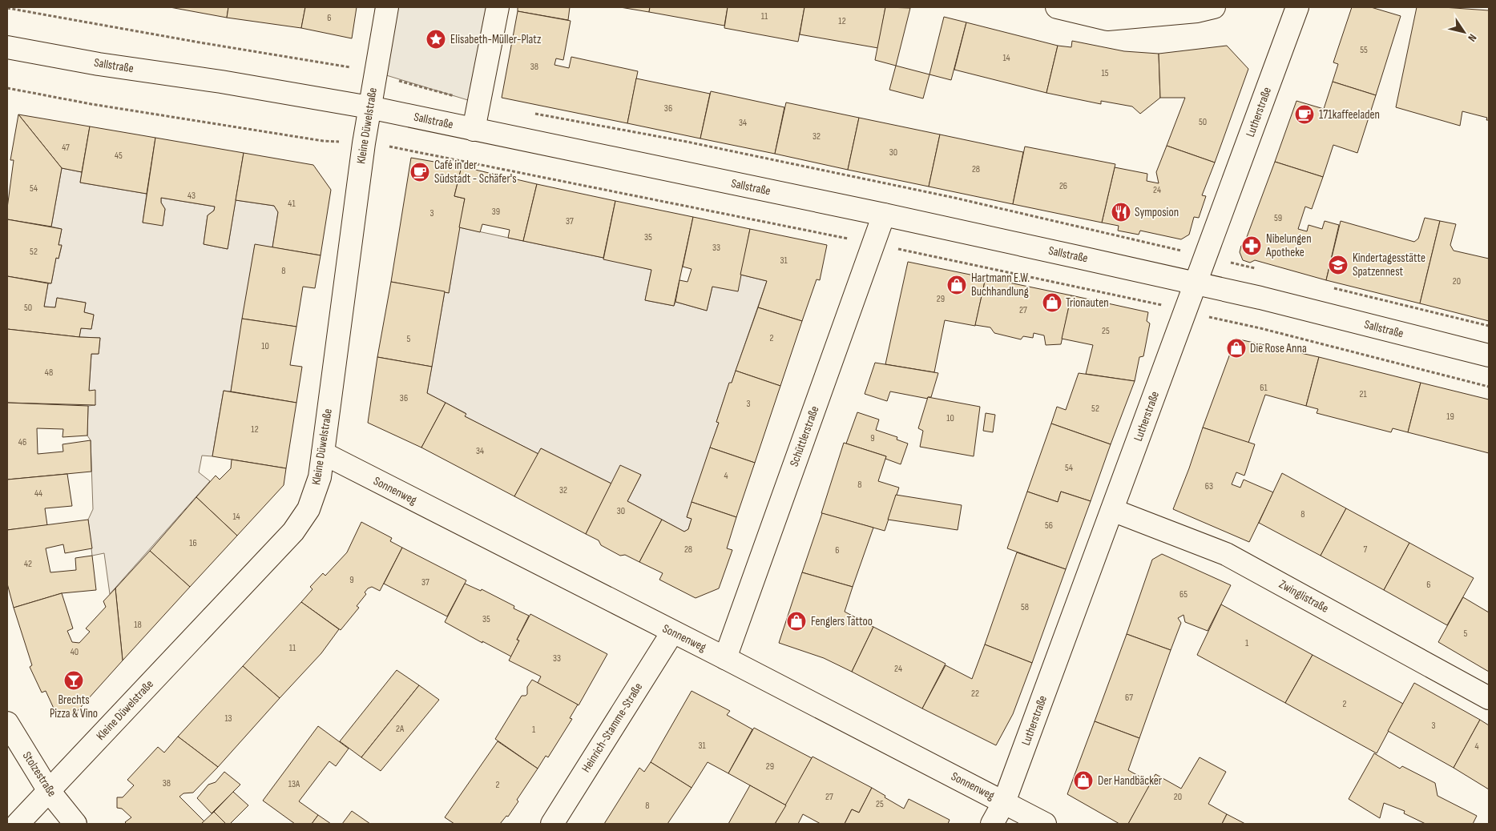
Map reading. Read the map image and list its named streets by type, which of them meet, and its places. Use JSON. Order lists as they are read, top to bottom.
{
  "streets": {
    "street": [
      "Sallstraße",
      "Lutherstraße",
      "Kleine Düwelstraße",
      "Schüttlerstraße",
      "Sonnenweg",
      "Zwinglistraße",
      "Heinrich-Stamme-Straße",
      "Stolzestraße"
    ]
  },
  "crossings": [
    ["Sallstraße", "Lutherstraße"],
    ["Sallstraße", "Kleine Düwelstraße"],
    ["Sallstraße", "Schüttlerstraße"],
    ["Lutherstraße", "Sonnenweg"],
    ["Lutherstraße", "Zwinglistraße"],
    ["Kleine Düwelstraße", "Sonnenweg"],
    ["Kleine Düwelstraße", "Stolzestraße"],
    ["Schüttlerstraße", "Sonnenweg"],
    ["Sonnenweg", "Heinrich-Stamme-Straße"]
  ],
  "places": {
    "place": ["Elisabeth-Müller-Platz"],
    "cafe": ["171kaffeeladen", "Café in der Südstadt - Schäfer's"],
    "restaurant": ["Symposion"],
    "pharmacy": ["Nibelungen Apotheke"],
    "school or university": ["Kindertagesstätte Spatzennest"],
    "shop": [
      "Hartmann E.W. Buchhandlung",
      "Trionauten",
      "Die Rose Anna",
      "Fenglers Tattoo",
      "Der Handbäcker"
    ],
    "bar": ["Brechts Pizza & Vino"]
  },
  "house_numbers": [
    "11",
    "6",
    "12",
    "55",
    "14",
    "38",
    "15",
    "36",
    "50",
    "34",
    "32",
    "47",
    "30",
    "45",
    "28",
    "26",
    "54",
    "24",
    "43",
    "41",
    "39",
    "3",
    "59",
    "37",
    "35",
    "33",
    "52",
    "31",
    "8",
    "20",
    "29",
    "50",
    "27",
    "25",
    "2",
    "5",
    "10",
    "48",
    "61",
    "21",
    "36",
    "3",
    "52",
    "19",
    "10",
    "12",
    "9",
    "46",
    "34",
    "54",
    "4",
    "8",
    "63",
    "32",
    "44",
    "30",
    "8",
    "14",
    "56",
    "16",
    "28",
    "7",
    "6",
    "42",
    "9",
    "37",
    "6",
    "65",
    "58",
    "35",
    "18",
    "5",
    "1",
    "11",
    "40",
    "33",
    "24",
    "22",
    "67",
    "2",
    "13",
    "3",
    "2A",
    "1",
    "31",
    "4",
    "29",
    "38",
    "13A",
    "2",
    "27",
    "20",
    "25",
    "8"
  ],
  "north": "bottom right"
}
